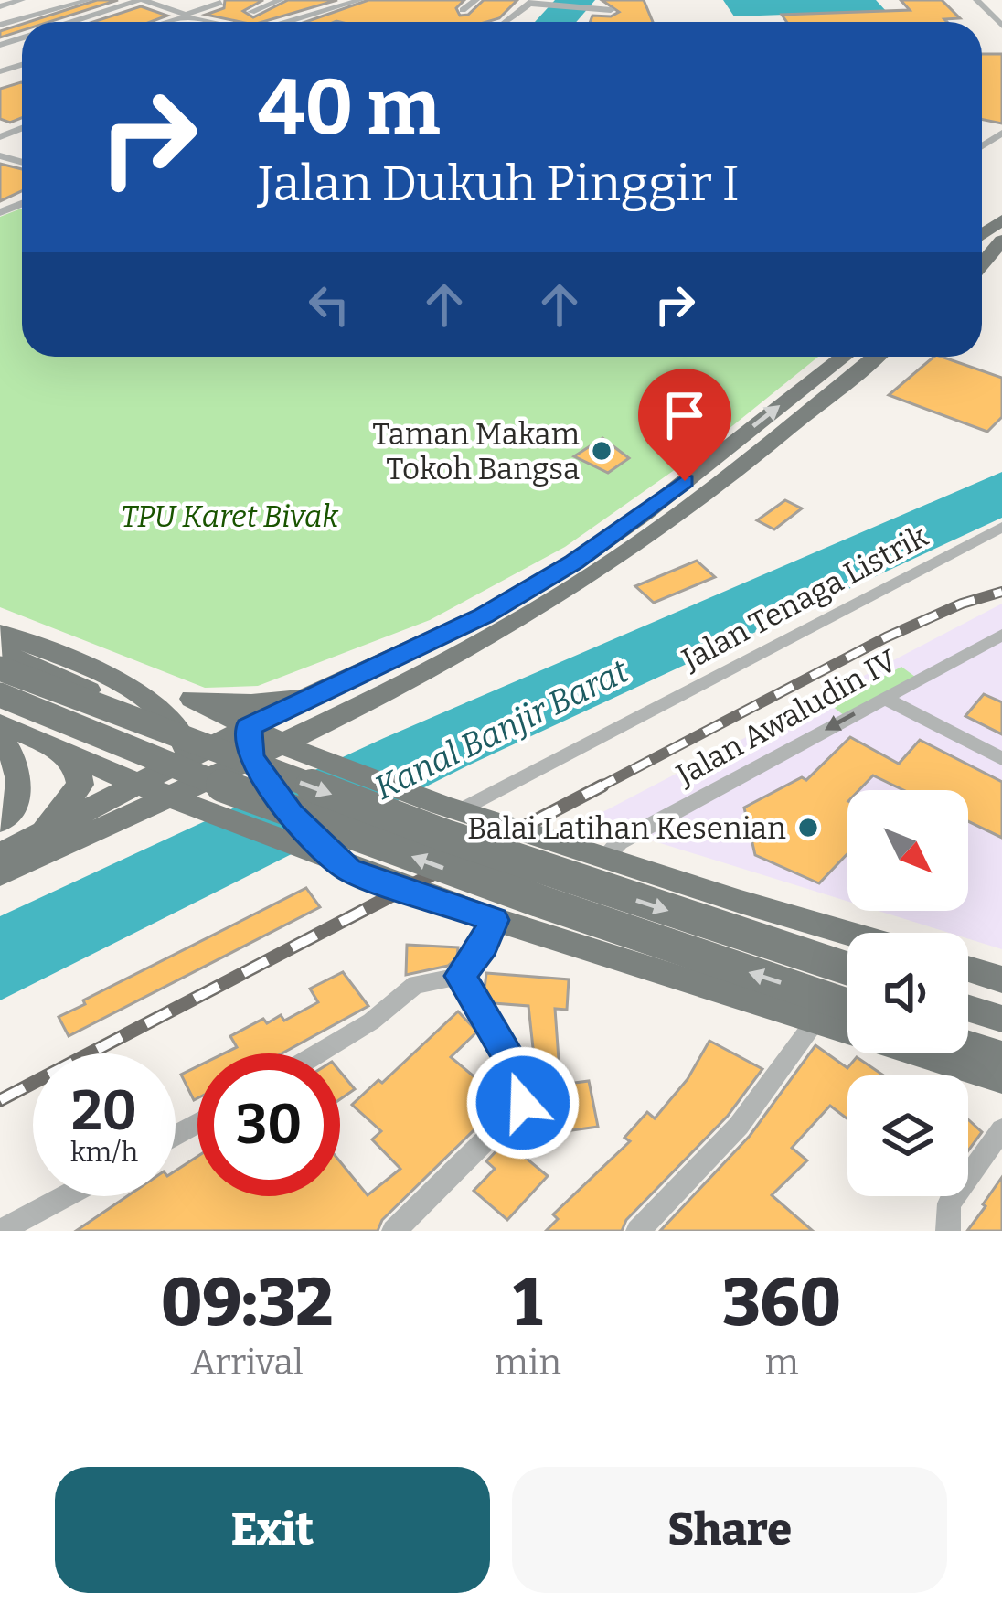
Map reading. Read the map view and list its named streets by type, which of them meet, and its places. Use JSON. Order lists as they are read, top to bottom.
{
  "streets": {
    "street": ["Jalan Tenaga Listrik", "Jalan Awaludin IV"]
  },
  "one_way": ["Jalan Awaludin IV"],
  "water": ["Kanal Banjir Barat"],
  "parks": ["TPU Karet Bivak"],
  "places": ["Taman Makam Tokoh Bangsa", "Balai Latihan Kesenian"],
  "north": "bottom right",
  "page": {
    "turn": ["40 m", "Jalan Dukuh Pinggir I"],
    "speed": "20 km/h",
    "limit": "30",
    "eta": [
      "09:32",
      "Arrival",
      "1",
      "min",
      "360",
      "m"
    ],
    "buttons": ["Exit", "Share"]
  }
}
